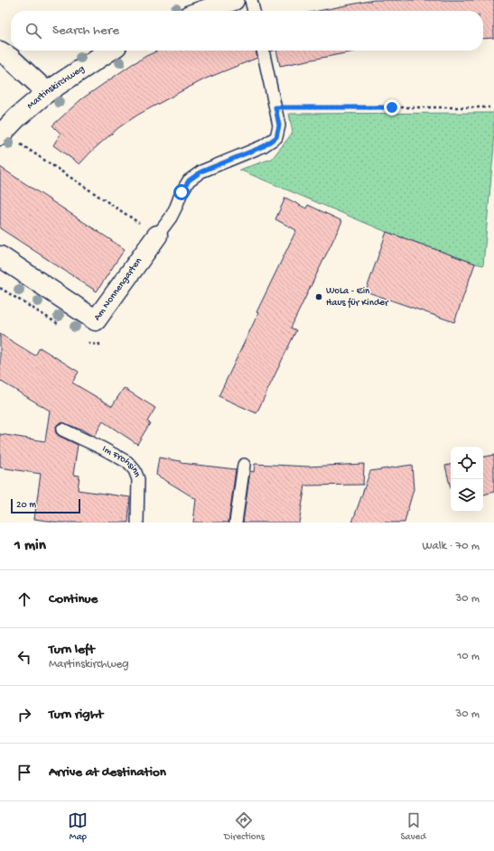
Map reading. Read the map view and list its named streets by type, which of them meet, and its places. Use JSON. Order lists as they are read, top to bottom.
{
  "streets": {
    "street": ["Martinskirchweg", "Am Nonnengarten"],
    "lane": ["Im Frohsinn"]
  },
  "places": ["WoLa - Ein Haus für Kinder"],
  "scale_bar": "20 m",
  "page": {
    "search": "Search here",
    "scale": "20 m",
    "heading": ["1 min", "Walk · 70 m"],
    "list": [
      ["Continue", "30 m"],
      ["Turn left", "Martinskirchweg", "10 m"],
      ["Turn right", "30 m"],
      "Arrive at destination"
    ],
    "nav": ["Map", "Directions", "Saved"]
  }
}
